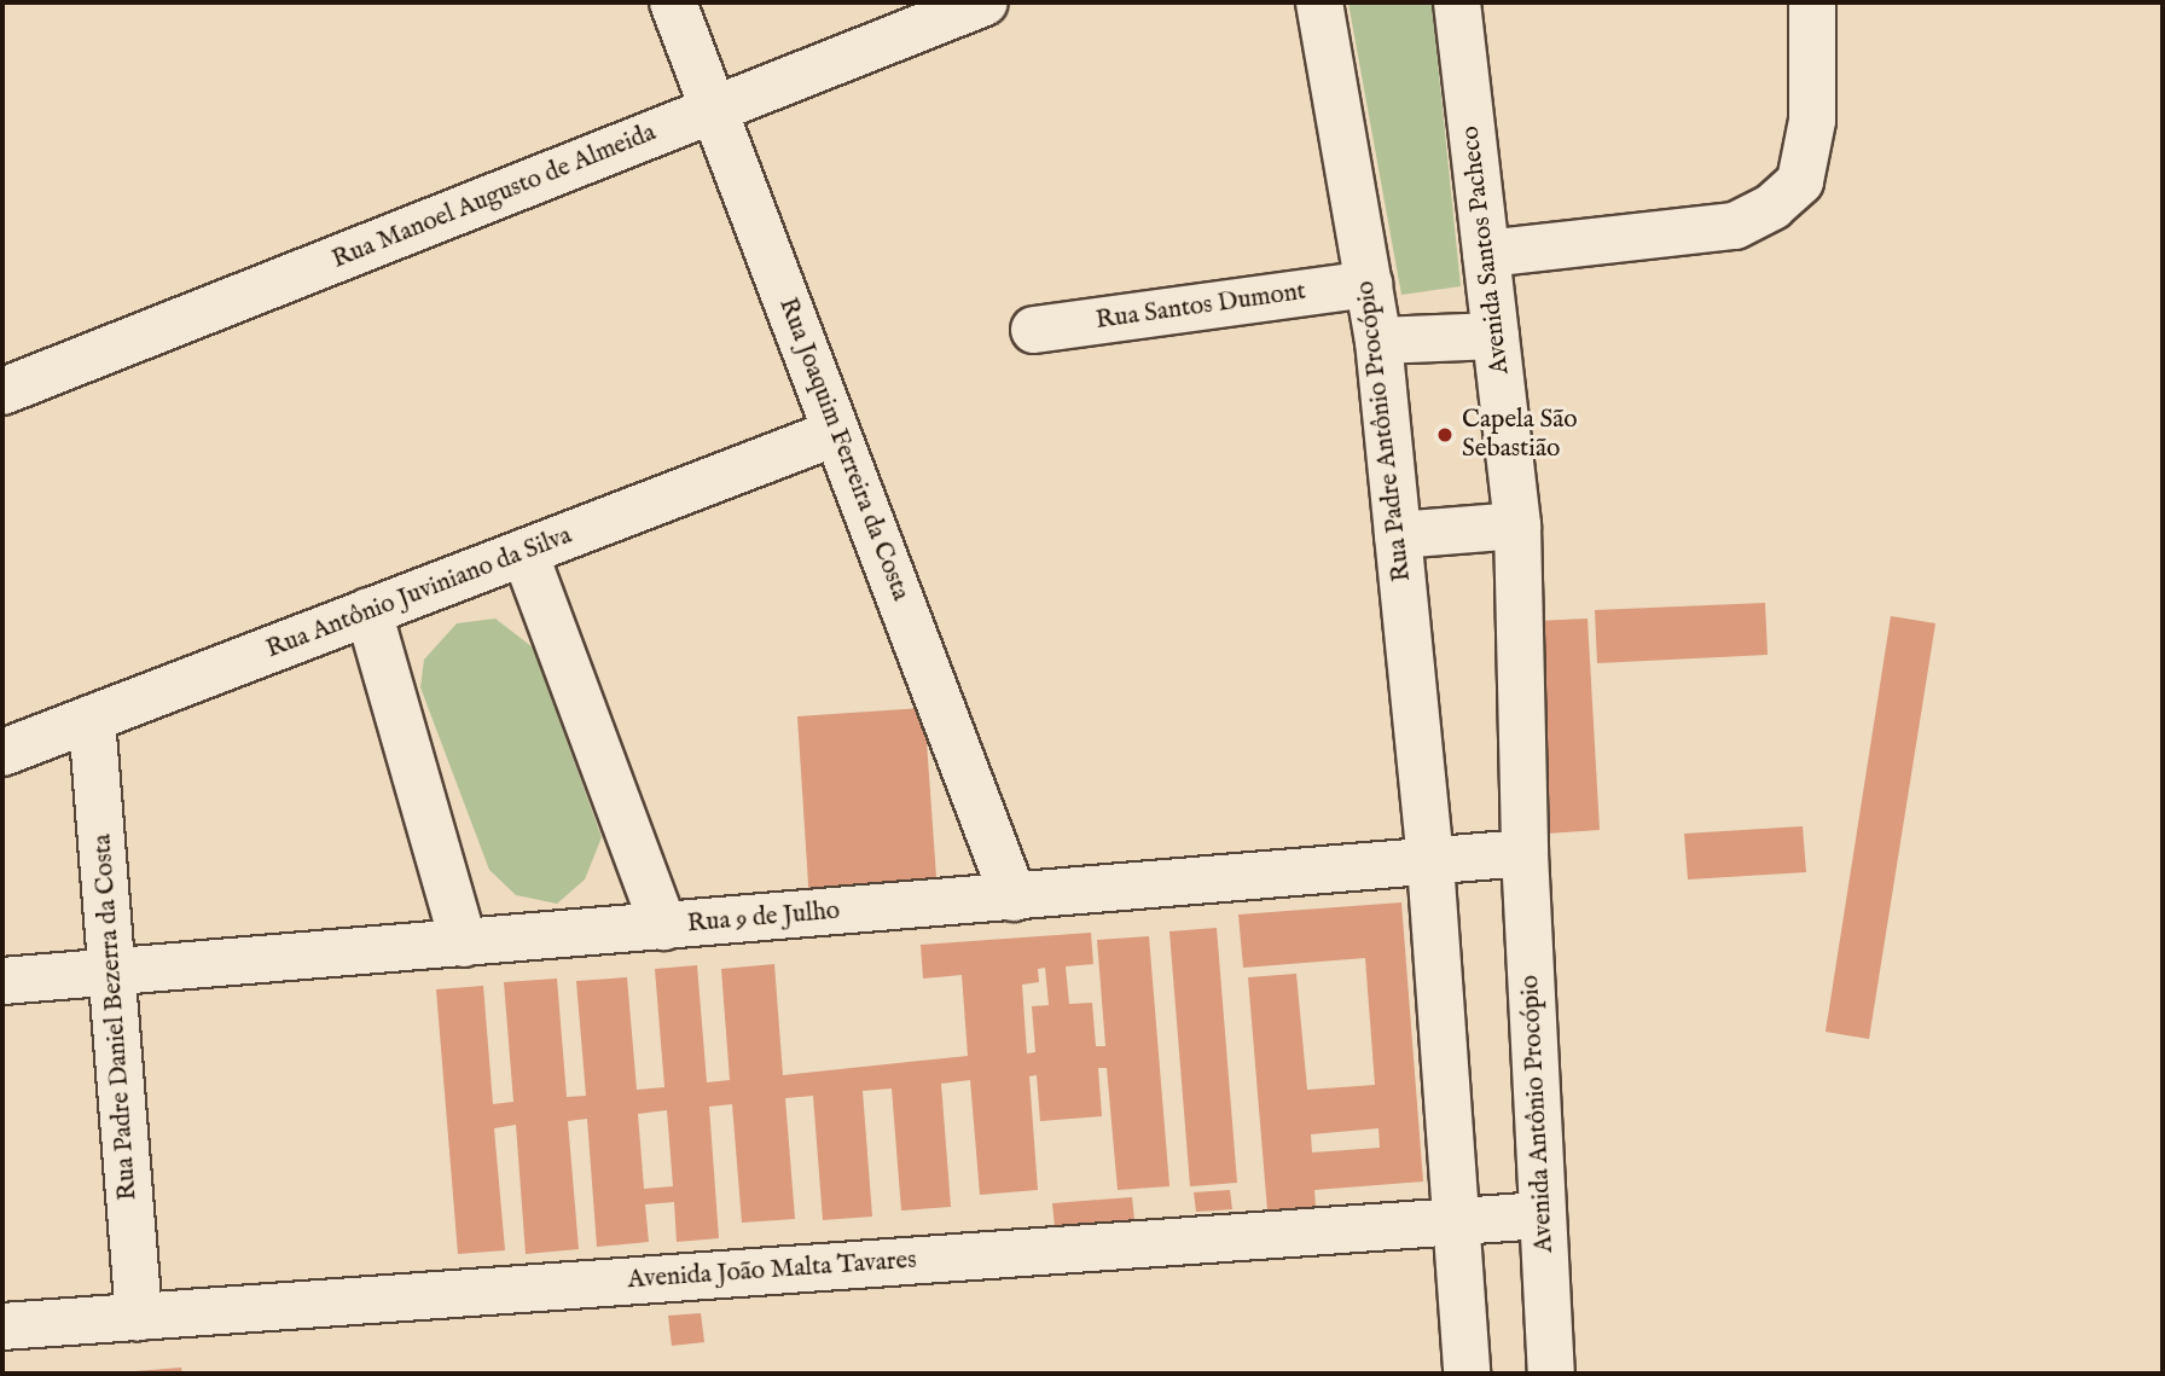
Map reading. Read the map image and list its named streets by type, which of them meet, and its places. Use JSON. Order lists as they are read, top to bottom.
{
  "streets": {
    "street": [
      "Rua Manoel Augusto de Almeida",
      "Avenida Santos Pacheco",
      "Rua Santos Dumont",
      "Rua Padre Antônio Procópio",
      "Rua Joaquim Ferreira da Costa",
      "Rua Antônio Juviniano da Silva",
      "Rua 9 de Julho",
      "Rua Padre Daniel Bezerra da Costa",
      "Avenida Antônio Procópio",
      "Avenida João Malta Tavares"
    ]
  },
  "crossings": [
    ["Rua Manoel Augusto de Almeida", "Rua Joaquim Ferreira da Costa"],
    ["Avenida Santos Pacheco", "Rua 9 de Julho"],
    ["Avenida Santos Pacheco", "Avenida Antônio Procópio"],
    ["Rua Santos Dumont", "Rua Padre Antônio Procópio"],
    ["Rua Padre Antônio Procópio", "Rua 9 de Julho"],
    ["Rua Joaquim Ferreira da Costa", "Rua Antônio Juviniano da Silva"],
    ["Rua Joaquim Ferreira da Costa", "Rua 9 de Julho"],
    ["Rua Antônio Juviniano da Silva", "Rua Padre Daniel Bezerra da Costa"],
    ["Rua 9 de Julho", "Rua Padre Daniel Bezerra da Costa"],
    ["Rua 9 de Julho", "Avenida Antônio Procópio"],
    ["Rua Padre Daniel Bezerra da Costa", "Avenida João Malta Tavares"],
    ["Avenida Antônio Procópio", "Avenida João Malta Tavares"]
  ],
  "places": ["Capela São Sebastião"]
}
